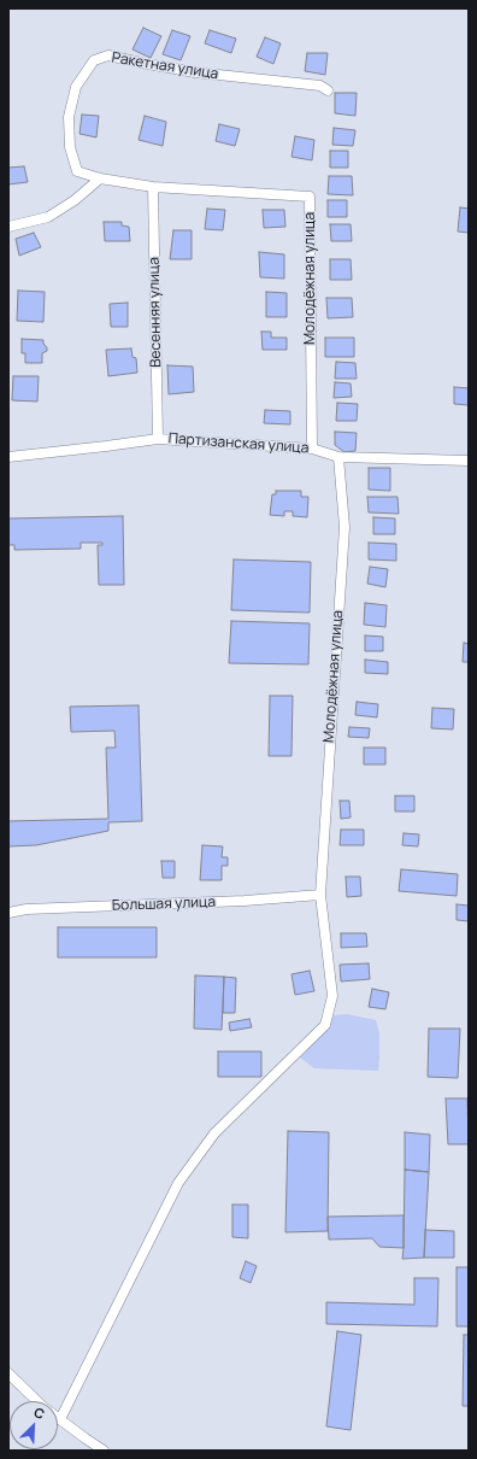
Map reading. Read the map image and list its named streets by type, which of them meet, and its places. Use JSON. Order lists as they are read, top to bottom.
{
  "streets": {
    "street": [
      "Ракетная улица",
      "Молодёжная улица",
      "Весенняя улица",
      "Партизанская улица",
      "Большая улица"
    ]
  },
  "crossings": [
    ["Ракетная улица", "Молодёжная улица"],
    ["Ракетная улица", "Весенняя улица"],
    ["Молодёжная улица", "Партизанская улица"],
    ["Молодёжная улица", "Большая улица"],
    ["Весенняя улица", "Партизанская улица"]
  ],
  "north": "top right"
}
